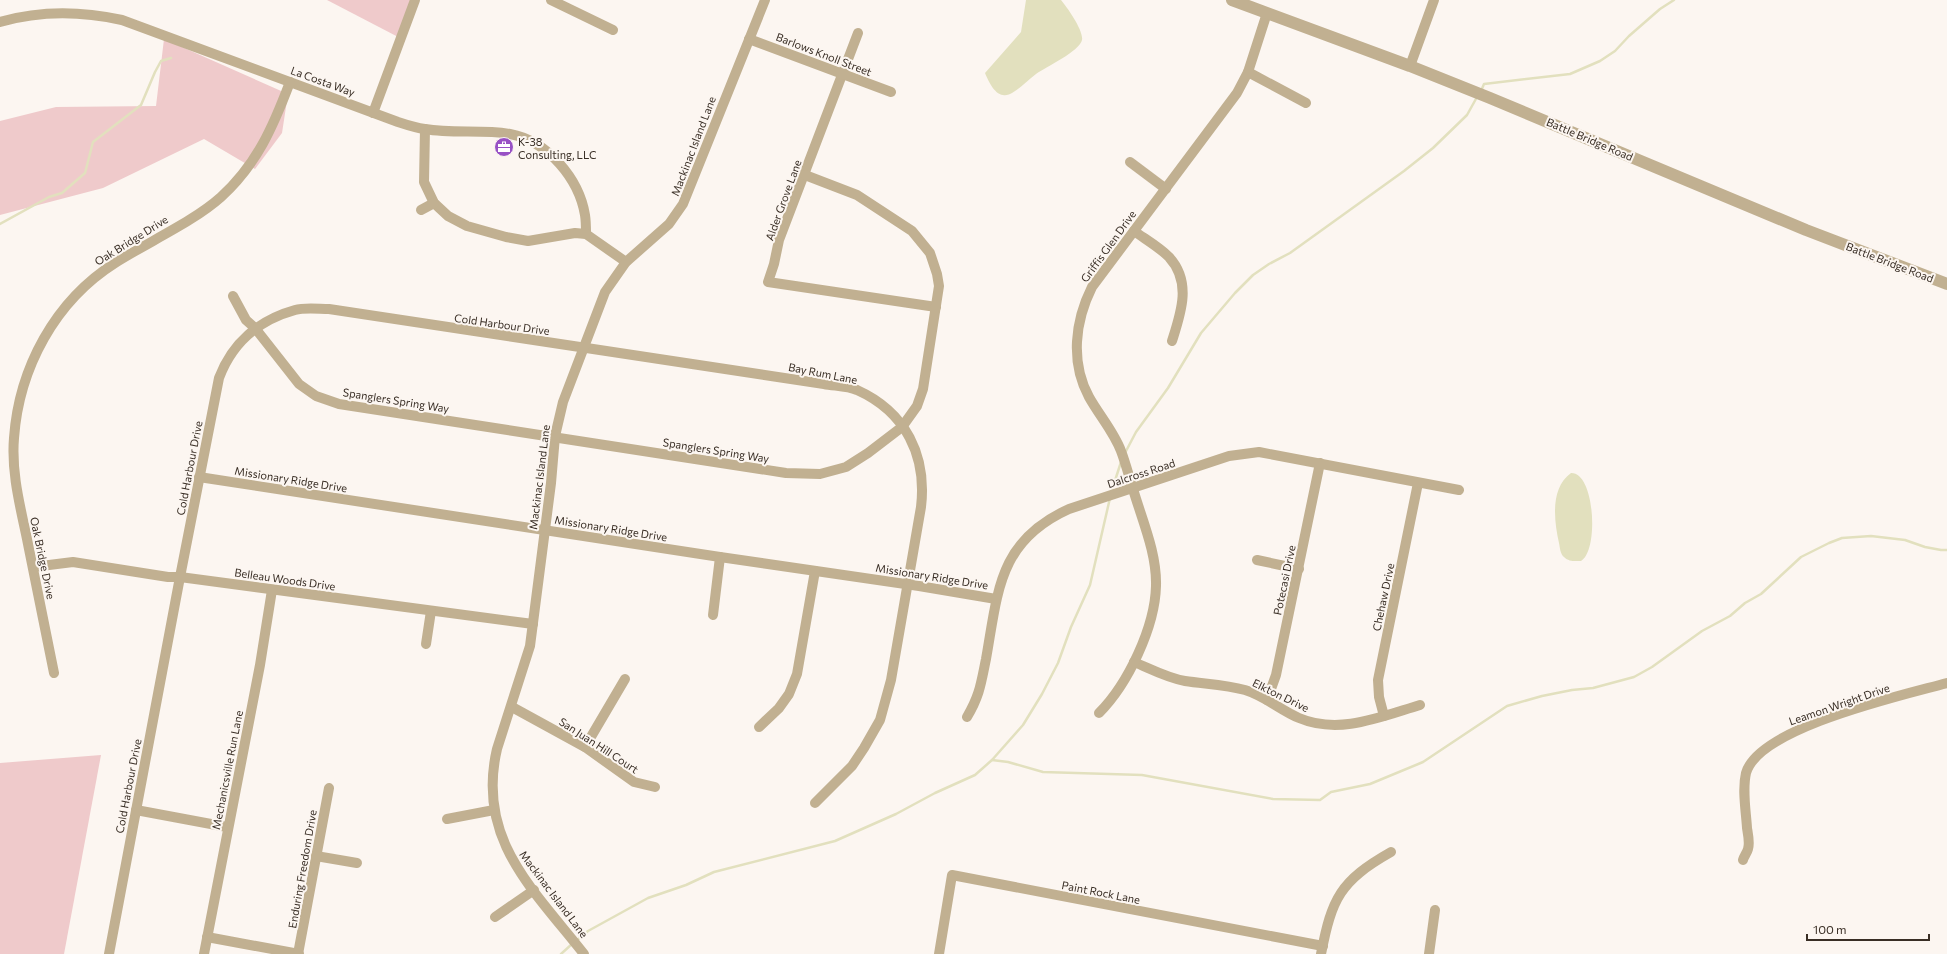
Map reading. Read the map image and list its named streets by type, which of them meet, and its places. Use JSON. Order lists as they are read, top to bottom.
{
  "streets": {
    "street": [
      "Barlows Knoll Street",
      "La Costa Way",
      "Battle Bridge Road",
      "Mackinac Island Lane",
      "Alder Grove Lane",
      "Oak Bridge Drive",
      "Griffis Glen Drive",
      "Cold Harbour Drive",
      "Bay Rum Lane",
      "Spanglers Spring Way",
      "Dalcross Road",
      "Missionary Ridge Drive",
      "Belleau Woods Drive",
      "Potecasi Drive",
      "Chehaw Drive",
      "Elkton Drive",
      "Leamon Wright Drive",
      "San Juan Hill Court",
      "Mechanicsville Run Lane",
      "Enduring Freedom Drive",
      "Paint Rock Lane"
    ]
  },
  "crossings": [
    ["Barlows Knoll Street", "Mackinac Island Lane"],
    ["Barlows Knoll Street", "Alder Grove Lane"],
    ["La Costa Way", "Oak Bridge Drive"],
    ["Battle Bridge Road", "Griffis Glen Drive"],
    ["Mackinac Island Lane", "Cold Harbour Drive"],
    ["Mackinac Island Lane", "Bay Rum Lane"],
    ["Mackinac Island Lane", "Spanglers Spring Way"],
    ["Mackinac Island Lane", "Missionary Ridge Drive"],
    ["Mackinac Island Lane", "Belleau Woods Drive"],
    ["Mackinac Island Lane", "San Juan Hill Court"],
    ["Alder Grove Lane", "Spanglers Spring Way"],
    ["Oak Bridge Drive", "Belleau Woods Drive"],
    ["Griffis Glen Drive", "Dalcross Road"],
    ["Griffis Glen Drive", "Elkton Drive"],
    ["Cold Harbour Drive", "Bay Rum Lane"],
    ["Cold Harbour Drive", "Spanglers Spring Way"],
    ["Cold Harbour Drive", "Missionary Ridge Drive"],
    ["Cold Harbour Drive", "Belleau Woods Drive"],
    ["Bay Rum Lane", "Spanglers Spring Way"],
    ["Bay Rum Lane", "Missionary Ridge Drive"],
    ["Dalcross Road", "Missionary Ridge Drive"],
    ["Dalcross Road", "Potecasi Drive"],
    ["Dalcross Road", "Chehaw Drive"],
    ["Belleau Woods Drive", "Mechanicsville Run Lane"],
    ["Potecasi Drive", "Elkton Drive"],
    ["Chehaw Drive", "Elkton Drive"]
  ],
  "places": {
    "office": ["K-38 Consulting, LLC"]
  },
  "scale_bar": "100 m"
}
